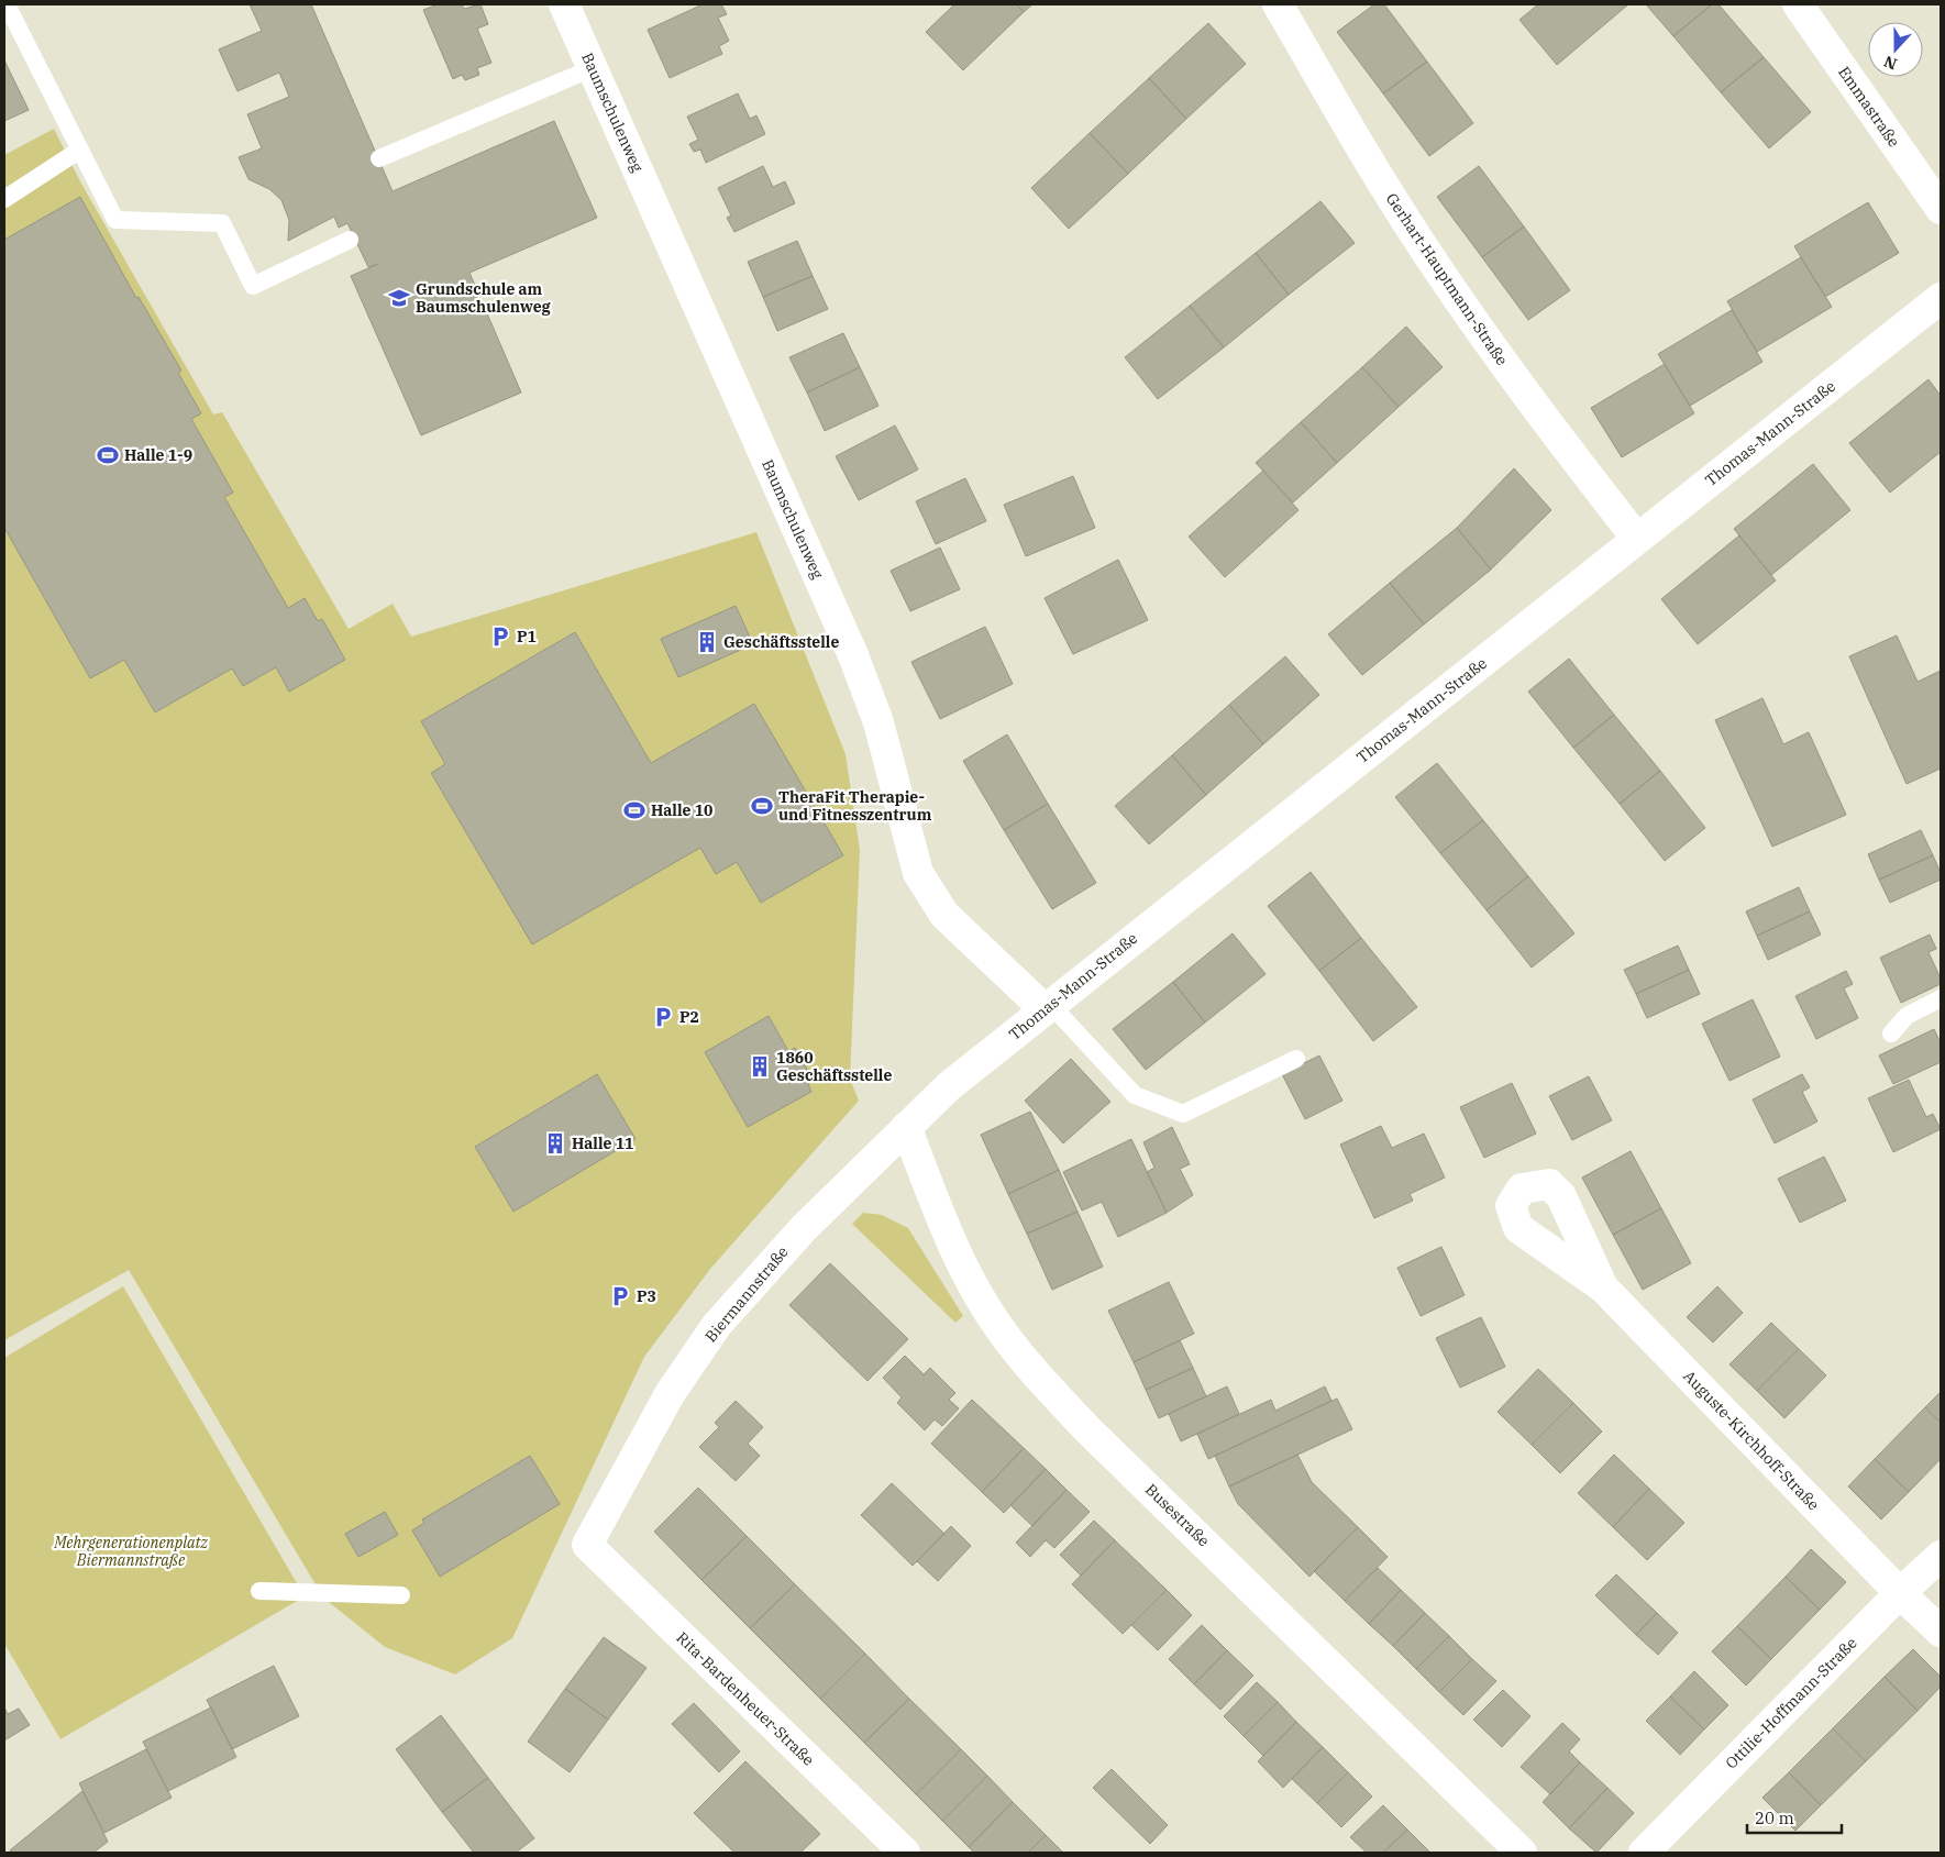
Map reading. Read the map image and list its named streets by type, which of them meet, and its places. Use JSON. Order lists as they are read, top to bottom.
{
  "streets": {
    "street": [
      "Emmastraße",
      "Baumschulenweg",
      "Gerhart-Hauptmann-Straße",
      "Thomas-Mann-Straße",
      "Biermannstraße",
      "Auguste-Kirchhoff-Straße",
      "Busestraße",
      "Rita-Bardenheuer-Straße",
      "Ottilie-Hoffmann-Straße"
    ]
  },
  "crossings": [
    ["Baumschulenweg", "Thomas-Mann-Straße"],
    ["Gerhart-Hauptmann-Straße", "Thomas-Mann-Straße"],
    ["Thomas-Mann-Straße", "Biermannstraße"],
    ["Thomas-Mann-Straße", "Busestraße"],
    ["Biermannstraße", "Busestraße"],
    ["Biermannstraße", "Rita-Bardenheuer-Straße"],
    ["Auguste-Kirchhoff-Straße", "Ottilie-Hoffmann-Straße"]
  ],
  "parks": ["Mehrgenerationenplatz Biermannstraße"],
  "places": {
    "school or university": ["Grundschule am Baumschulenweg"],
    "sports": ["Halle 1-9", "TheraFit Therapie- und Fitnesszentrum", "Halle 10"],
    "parking": ["P1", "P2", "P3"],
    "building": ["Geschäftsstelle", "1860 Geschäftsstelle", "Halle 11"]
  },
  "scale_bar": "20 m",
  "north": "bottom"
}
